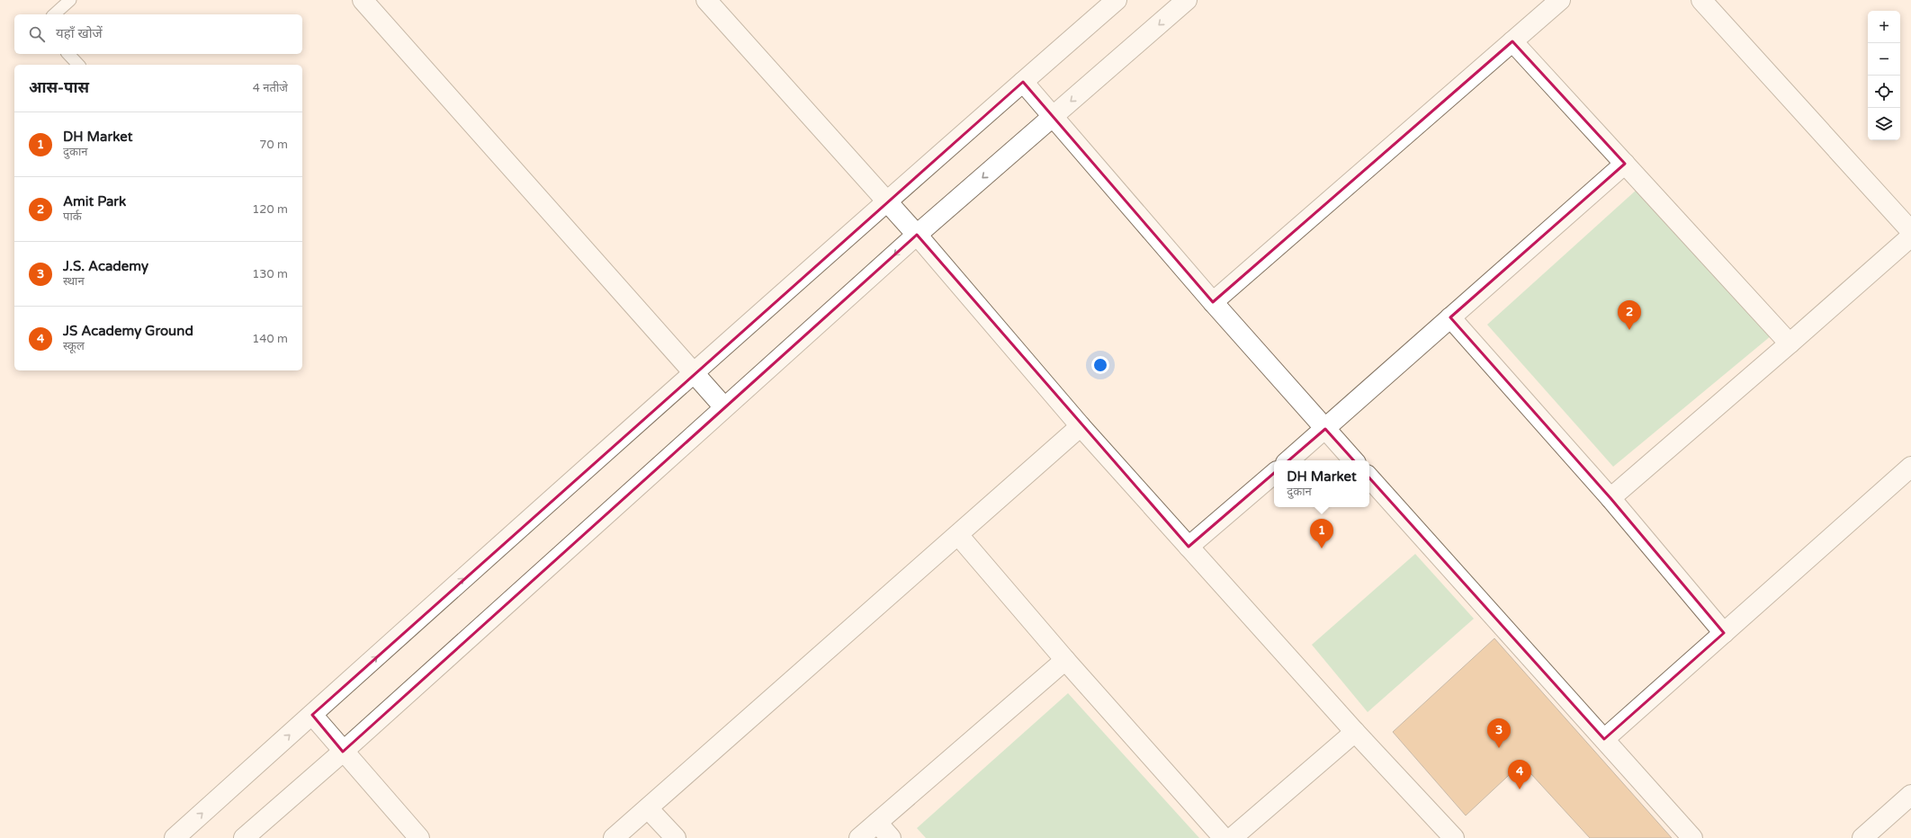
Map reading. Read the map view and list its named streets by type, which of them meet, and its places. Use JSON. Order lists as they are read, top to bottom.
{
  "page": {
    "map_buttons": ["+", "−"],
    "search": "यहाँ खोजें",
    "heading": ["आस-पास", "4 नतीजे"],
    "list": [
      {
        "mark": "1",
        "name": "DH Market",
        "note": "दुकान",
        "value": "70 m"
      },
      {
        "mark": "2",
        "name": "Amit Park",
        "note": "पार्क",
        "value": "120 m"
      },
      {
        "mark": "3",
        "name": "J.S. Academy",
        "note": "स्थान",
        "value": "130 m"
      },
      {
        "mark": "4",
        "name": "JS Academy Ground",
        "note": "स्कूल",
        "value": "140 m"
      }
    ],
    "pins": [
      "2",
      "1",
      "3",
      "4"
    ],
    "popup": ["DH Market", "दुकान"]
  }
}
